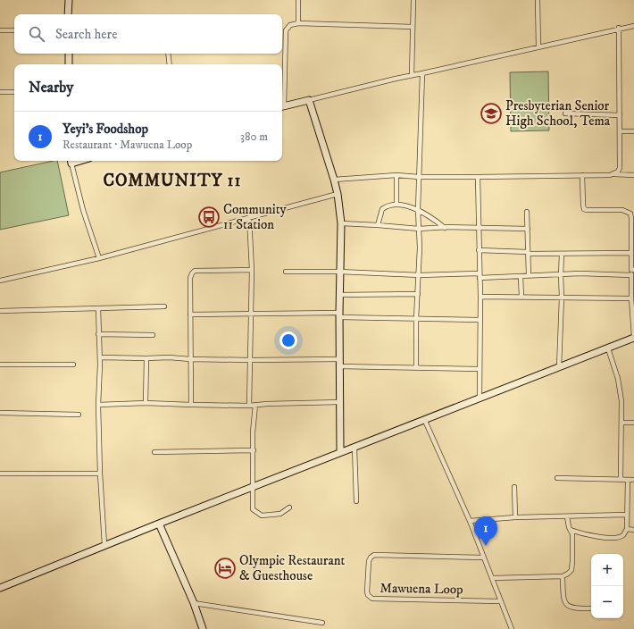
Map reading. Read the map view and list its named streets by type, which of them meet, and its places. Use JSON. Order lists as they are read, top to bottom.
{
  "streets": {
    "street": ["Mawuena Loop"]
  },
  "districts": ["COMMUNITY 11"],
  "places": {
    "school or university": ["Presbyterian Senior High School, Tema"],
    "bus stop": ["Community 11 Station"],
    "hotel": ["Olympic Restaurant & Guesthouse"]
  },
  "page": {
    "search": "Search here",
    "heading": "Nearby",
    "list": [
      {
        "mark": "1",
        "name": "Yeyi's Foodshop",
        "note": "Restaurant · Mawuena Loop",
        "value": "380 m"
      }
    ],
    "pins": "1",
    "map_buttons": ["+", "−"]
  }
}
